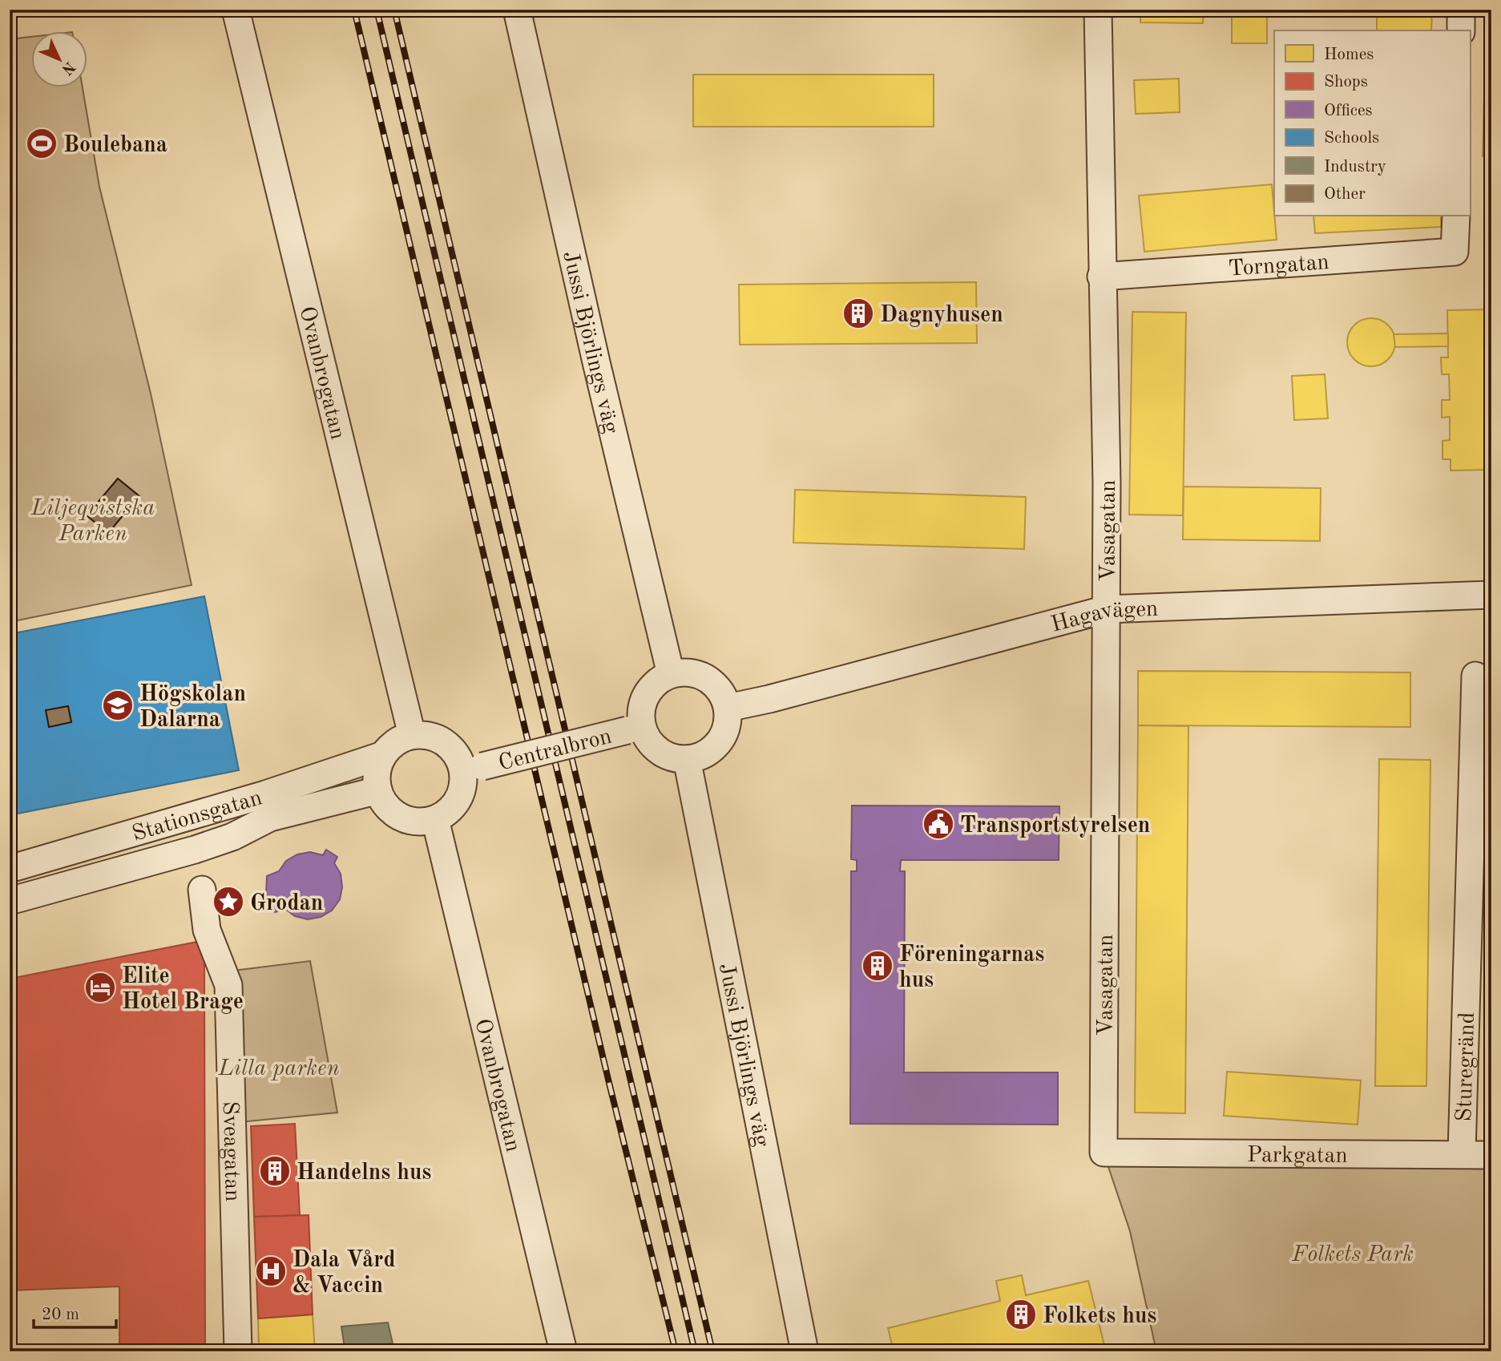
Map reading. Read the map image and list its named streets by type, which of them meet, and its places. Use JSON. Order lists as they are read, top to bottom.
{
  "streets": {
    "street": [
      "Torngatan",
      "Jussi Björlings väg",
      "Ovanbrogatan",
      "Vasagatan",
      "Hagavägen",
      "Centralbron",
      "Stationsgatan",
      "Sturegränd",
      "Sveagatan",
      "Parkgatan"
    ]
  },
  "crossings": [
    ["Torngatan", "Vasagatan"],
    ["Jussi Björlings väg", "Hagavägen"],
    ["Jussi Björlings väg", "Centralbron"],
    ["Ovanbrogatan", "Centralbron"],
    ["Ovanbrogatan", "Stationsgatan"],
    ["Vasagatan", "Hagavägen"],
    ["Vasagatan", "Parkgatan"],
    ["Hagavägen", "Centralbron"],
    ["Centralbron", "Stationsgatan"],
    ["Sturegränd", "Parkgatan"]
  ],
  "parks": ["Liljeqvistska Parken", "Lilla parken", "Folkets Park"],
  "places": {
    "sports": ["Boulebana"],
    "building": [
      "Dagnyhusen",
      "Föreningarnas hus",
      "Handelns hus",
      "Folkets hus"
    ],
    "school or university": ["Högskolan Dalarna"],
    "public building": ["Transportstyrelsen"],
    "place": ["Grodan"],
    "hotel": ["Elite Hotel Brage"],
    "hospital": ["Dala Vård & Vaccin"]
  },
  "legend": [
    "Homes",
    "Shops",
    "Offices",
    "Schools",
    "Industry",
    "Other"
  ],
  "scale_bar": "20 m",
  "north": "bottom right"
}
